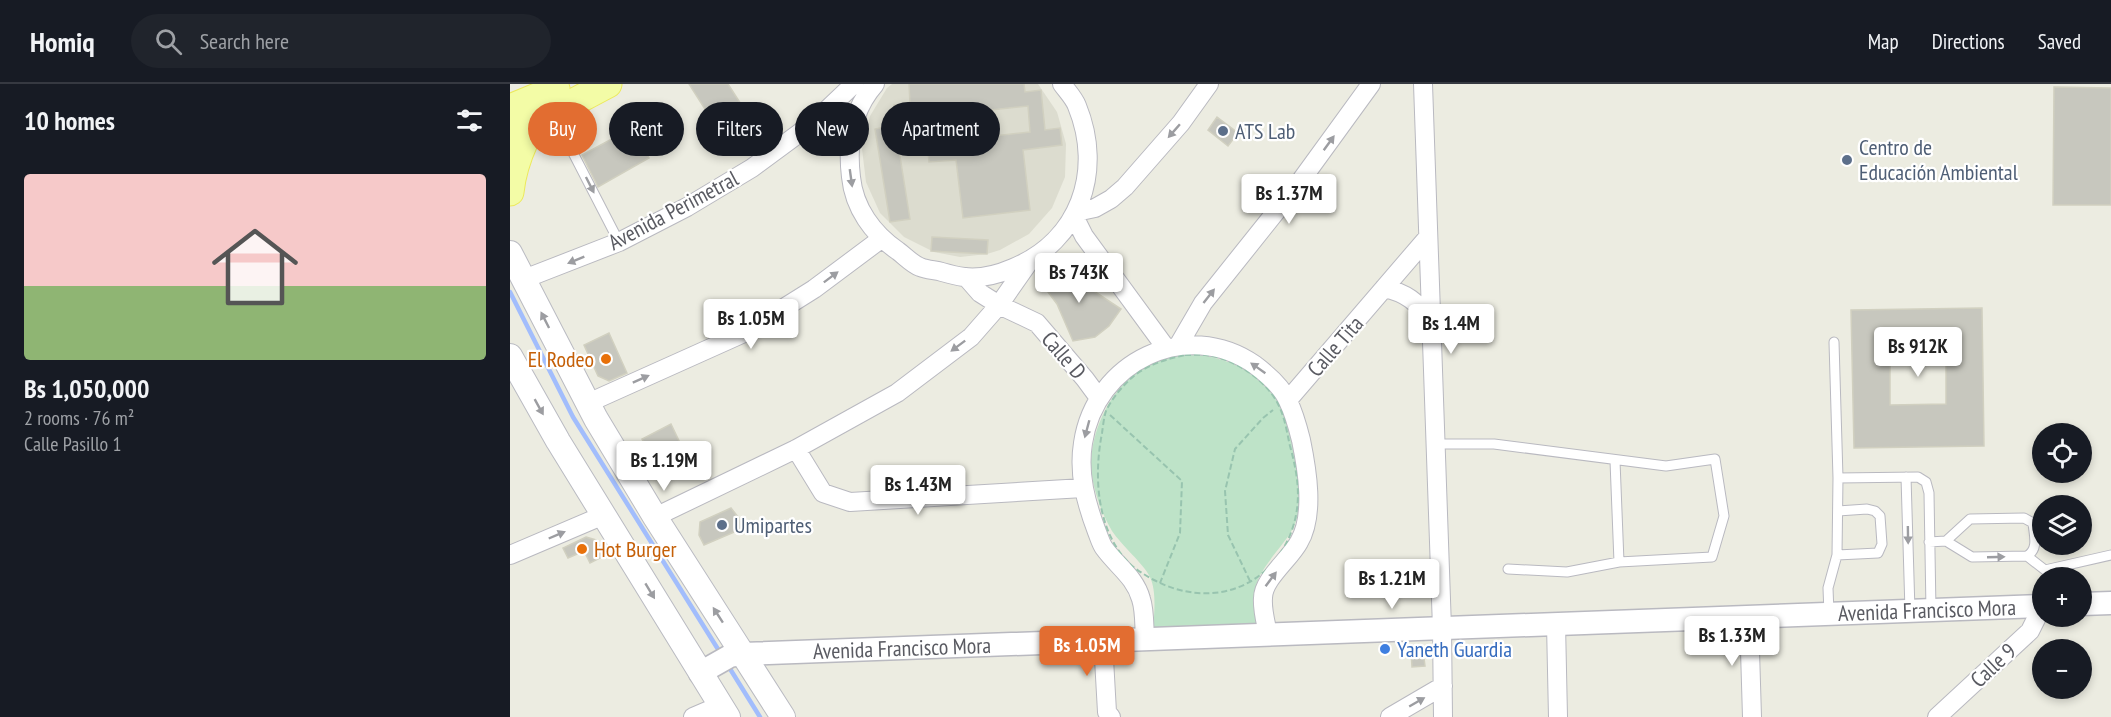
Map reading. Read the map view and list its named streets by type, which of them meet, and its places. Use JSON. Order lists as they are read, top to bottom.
{
  "streets": {
    "street": [
      "Avenida Perimetral",
      "Calle Tita",
      "Calle D",
      "Avenida Francisco Mora",
      "Calle 9"
    ]
  },
  "places": [
    "ATS Lab",
    "Centro de Educación Ambiental",
    "El Rodeo",
    "Umipartes",
    "Hot Burger",
    "Yaneth Guardia"
  ],
  "page": {
    "header": "Homiq",
    "search": "Search here",
    "nav": ["Map", "Directions", "Saved"],
    "heading": "10 homes",
    "chip": [
      "Buy",
      "Rent",
      "Filters",
      "New",
      "Apartment"
    ],
    "list": [
      {
        "name": "Bs 1,050,000",
        "note": "2 rooms · 76 m² · Calle Pasillo 1"
      }
    ],
    "price": [
      "Bs 1.37M",
      "Bs 743K",
      "Bs 1.05M",
      "Bs 1.4M",
      "Bs 912K",
      "Bs 1.19M",
      "Bs 1.43M",
      "Bs 1.21M",
      "Bs 1.33M",
      "Bs 1.05M"
    ],
    "map_buttons": ["+", "−"]
  }
}
